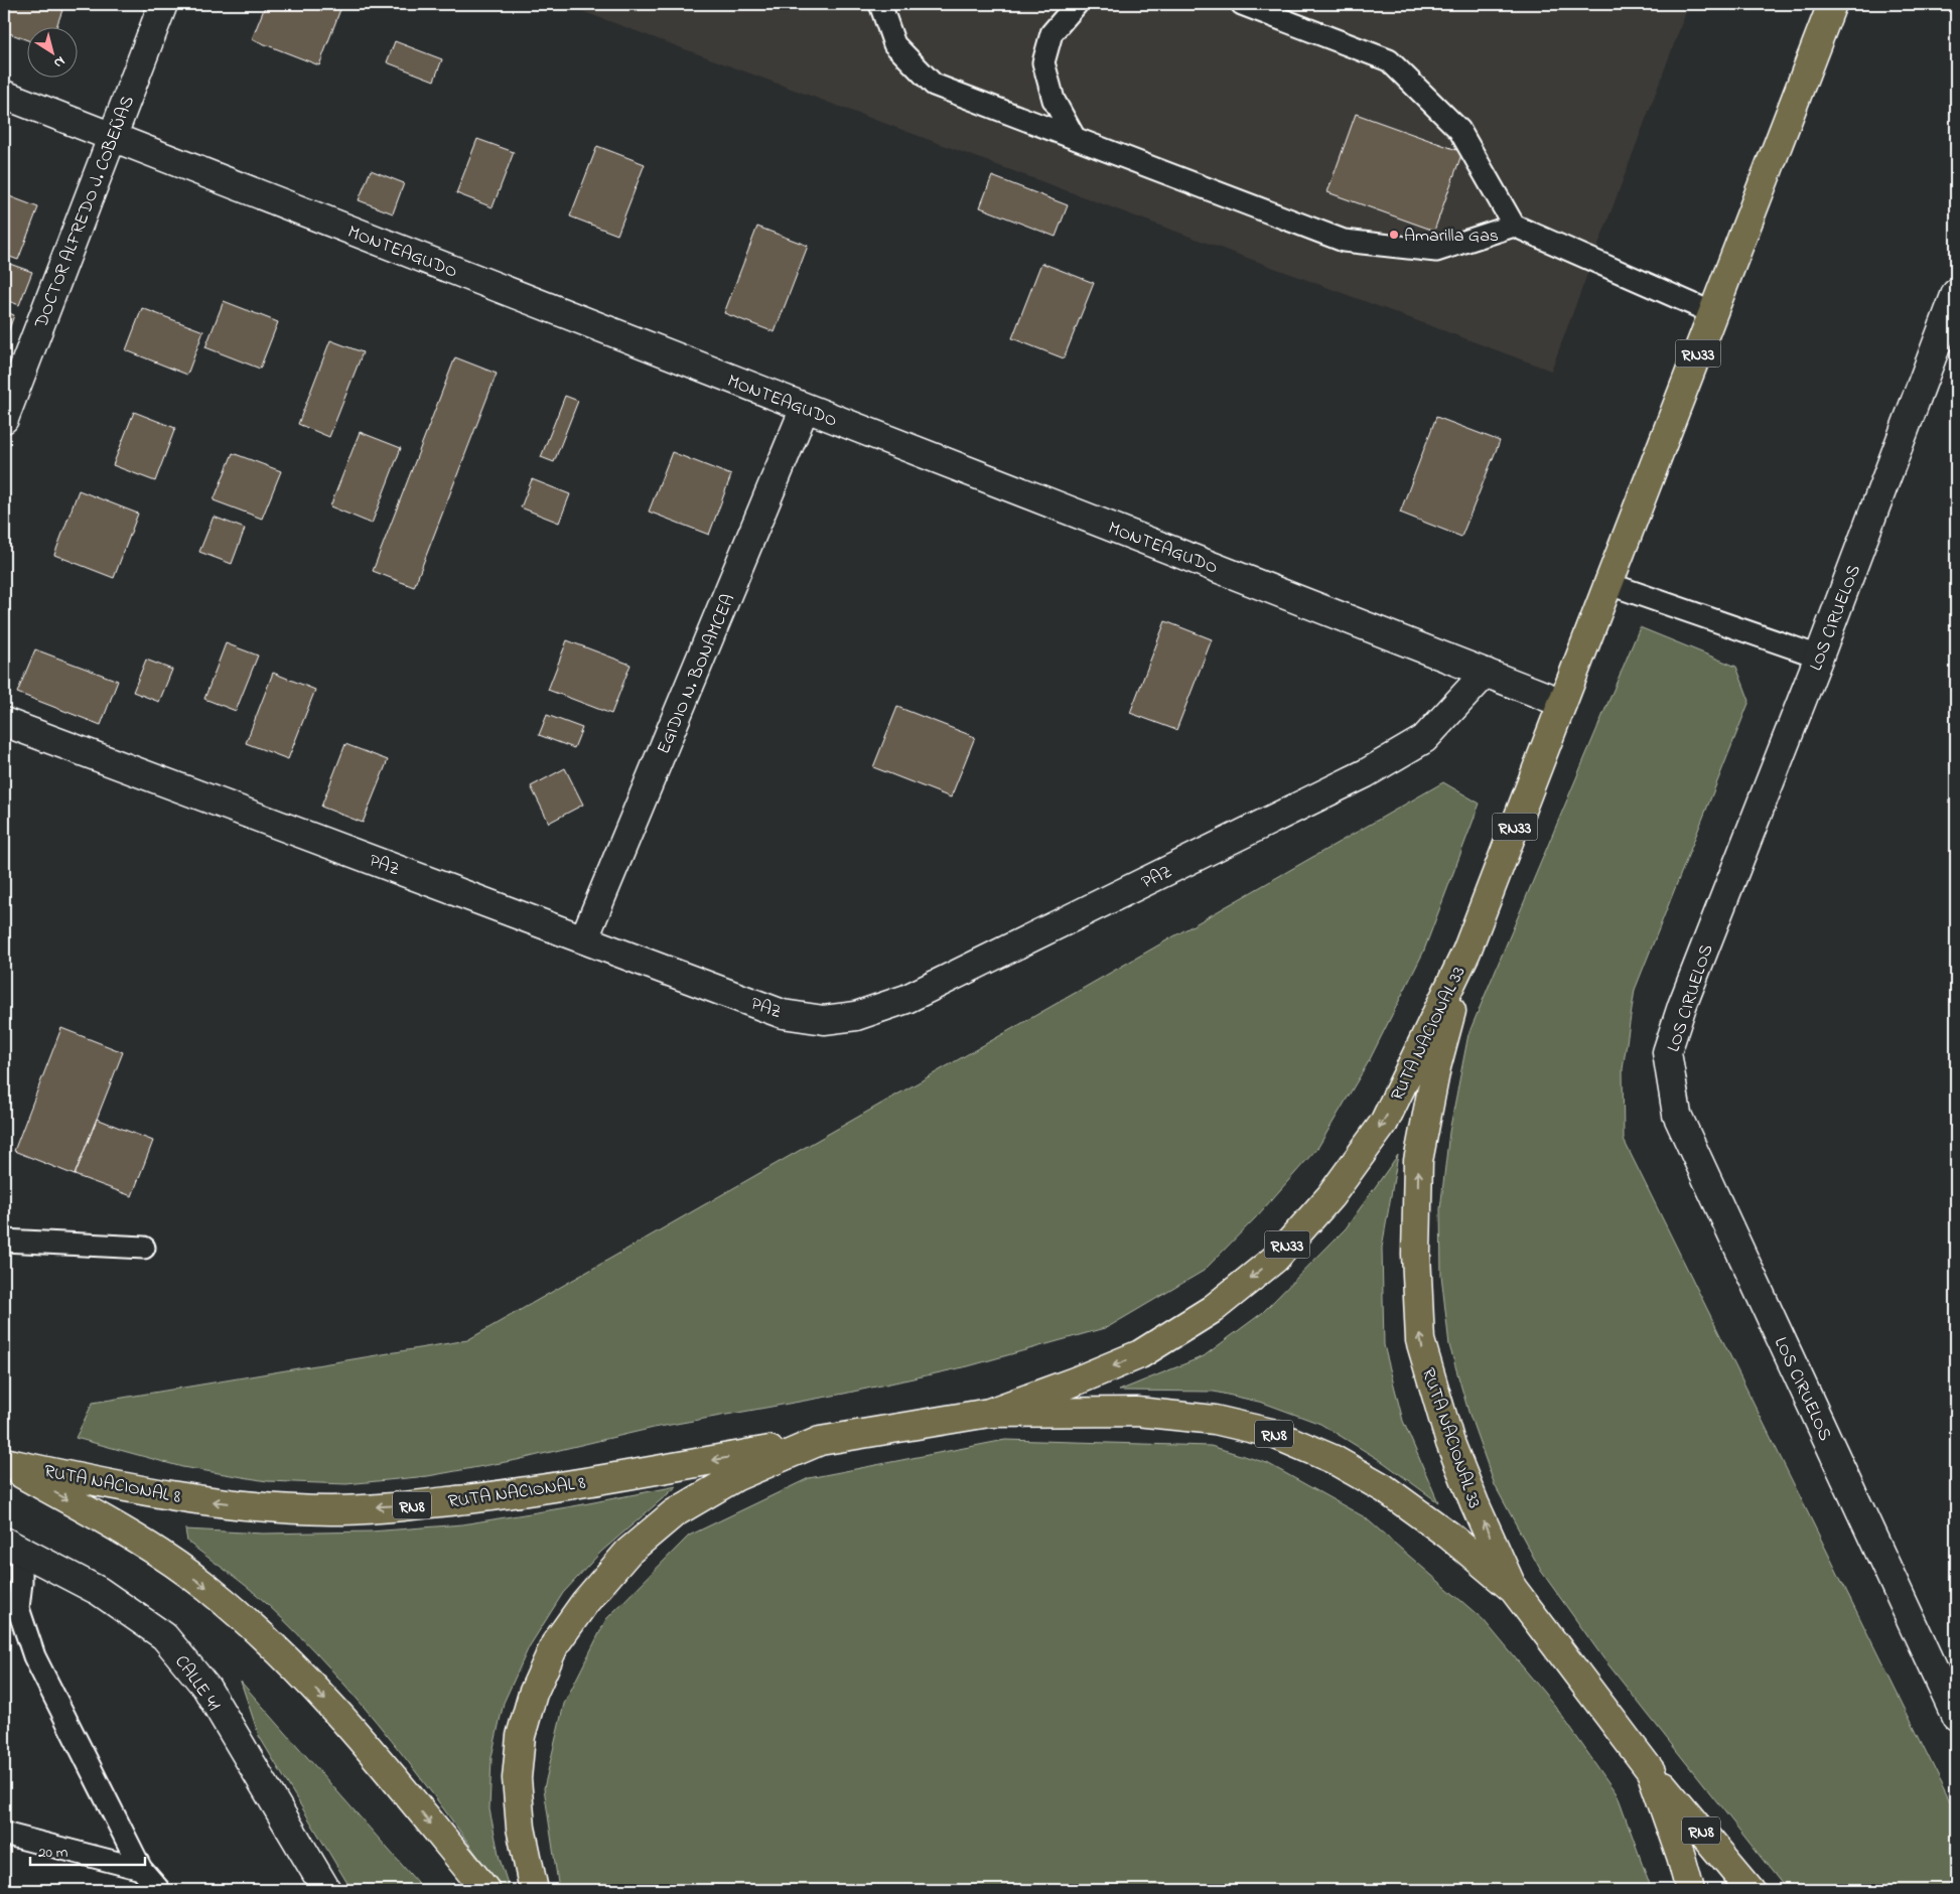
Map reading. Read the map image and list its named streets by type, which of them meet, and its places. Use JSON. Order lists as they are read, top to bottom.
{
  "streets": {
    "highway": [
      "RN33",
      "RUTA NACIONAL 33",
      "RN8",
      "RUTA NACIONAL 8"
    ],
    "street": [
      "DOCTOR ALFREDO J. COBEÑAS",
      "MONTEAGUDO",
      "LOS CIRUELOS",
      "EGIDIO N. BONAMCEA",
      "PAZ",
      "CALLE 41"
    ]
  },
  "crossings": [
    ["DOCTOR ALFREDO J. COBEÑAS", "MONTEAGUDO"],
    ["MONTEAGUDO", "RN33"],
    ["MONTEAGUDO", "EGIDIO N. BONAMCEA"],
    ["MONTEAGUDO", "PAZ"],
    ["RN33", "RUTA NACIONAL 33"],
    ["EGIDIO N. BONAMCEA", "PAZ"],
    ["RUTA NACIONAL 33", "RN8"],
    ["RN8", "RUTA NACIONAL 8"]
  ],
  "places": ["Amarilla Gas"],
  "scale_bar": "20 m",
  "north": "bottom right"
}
